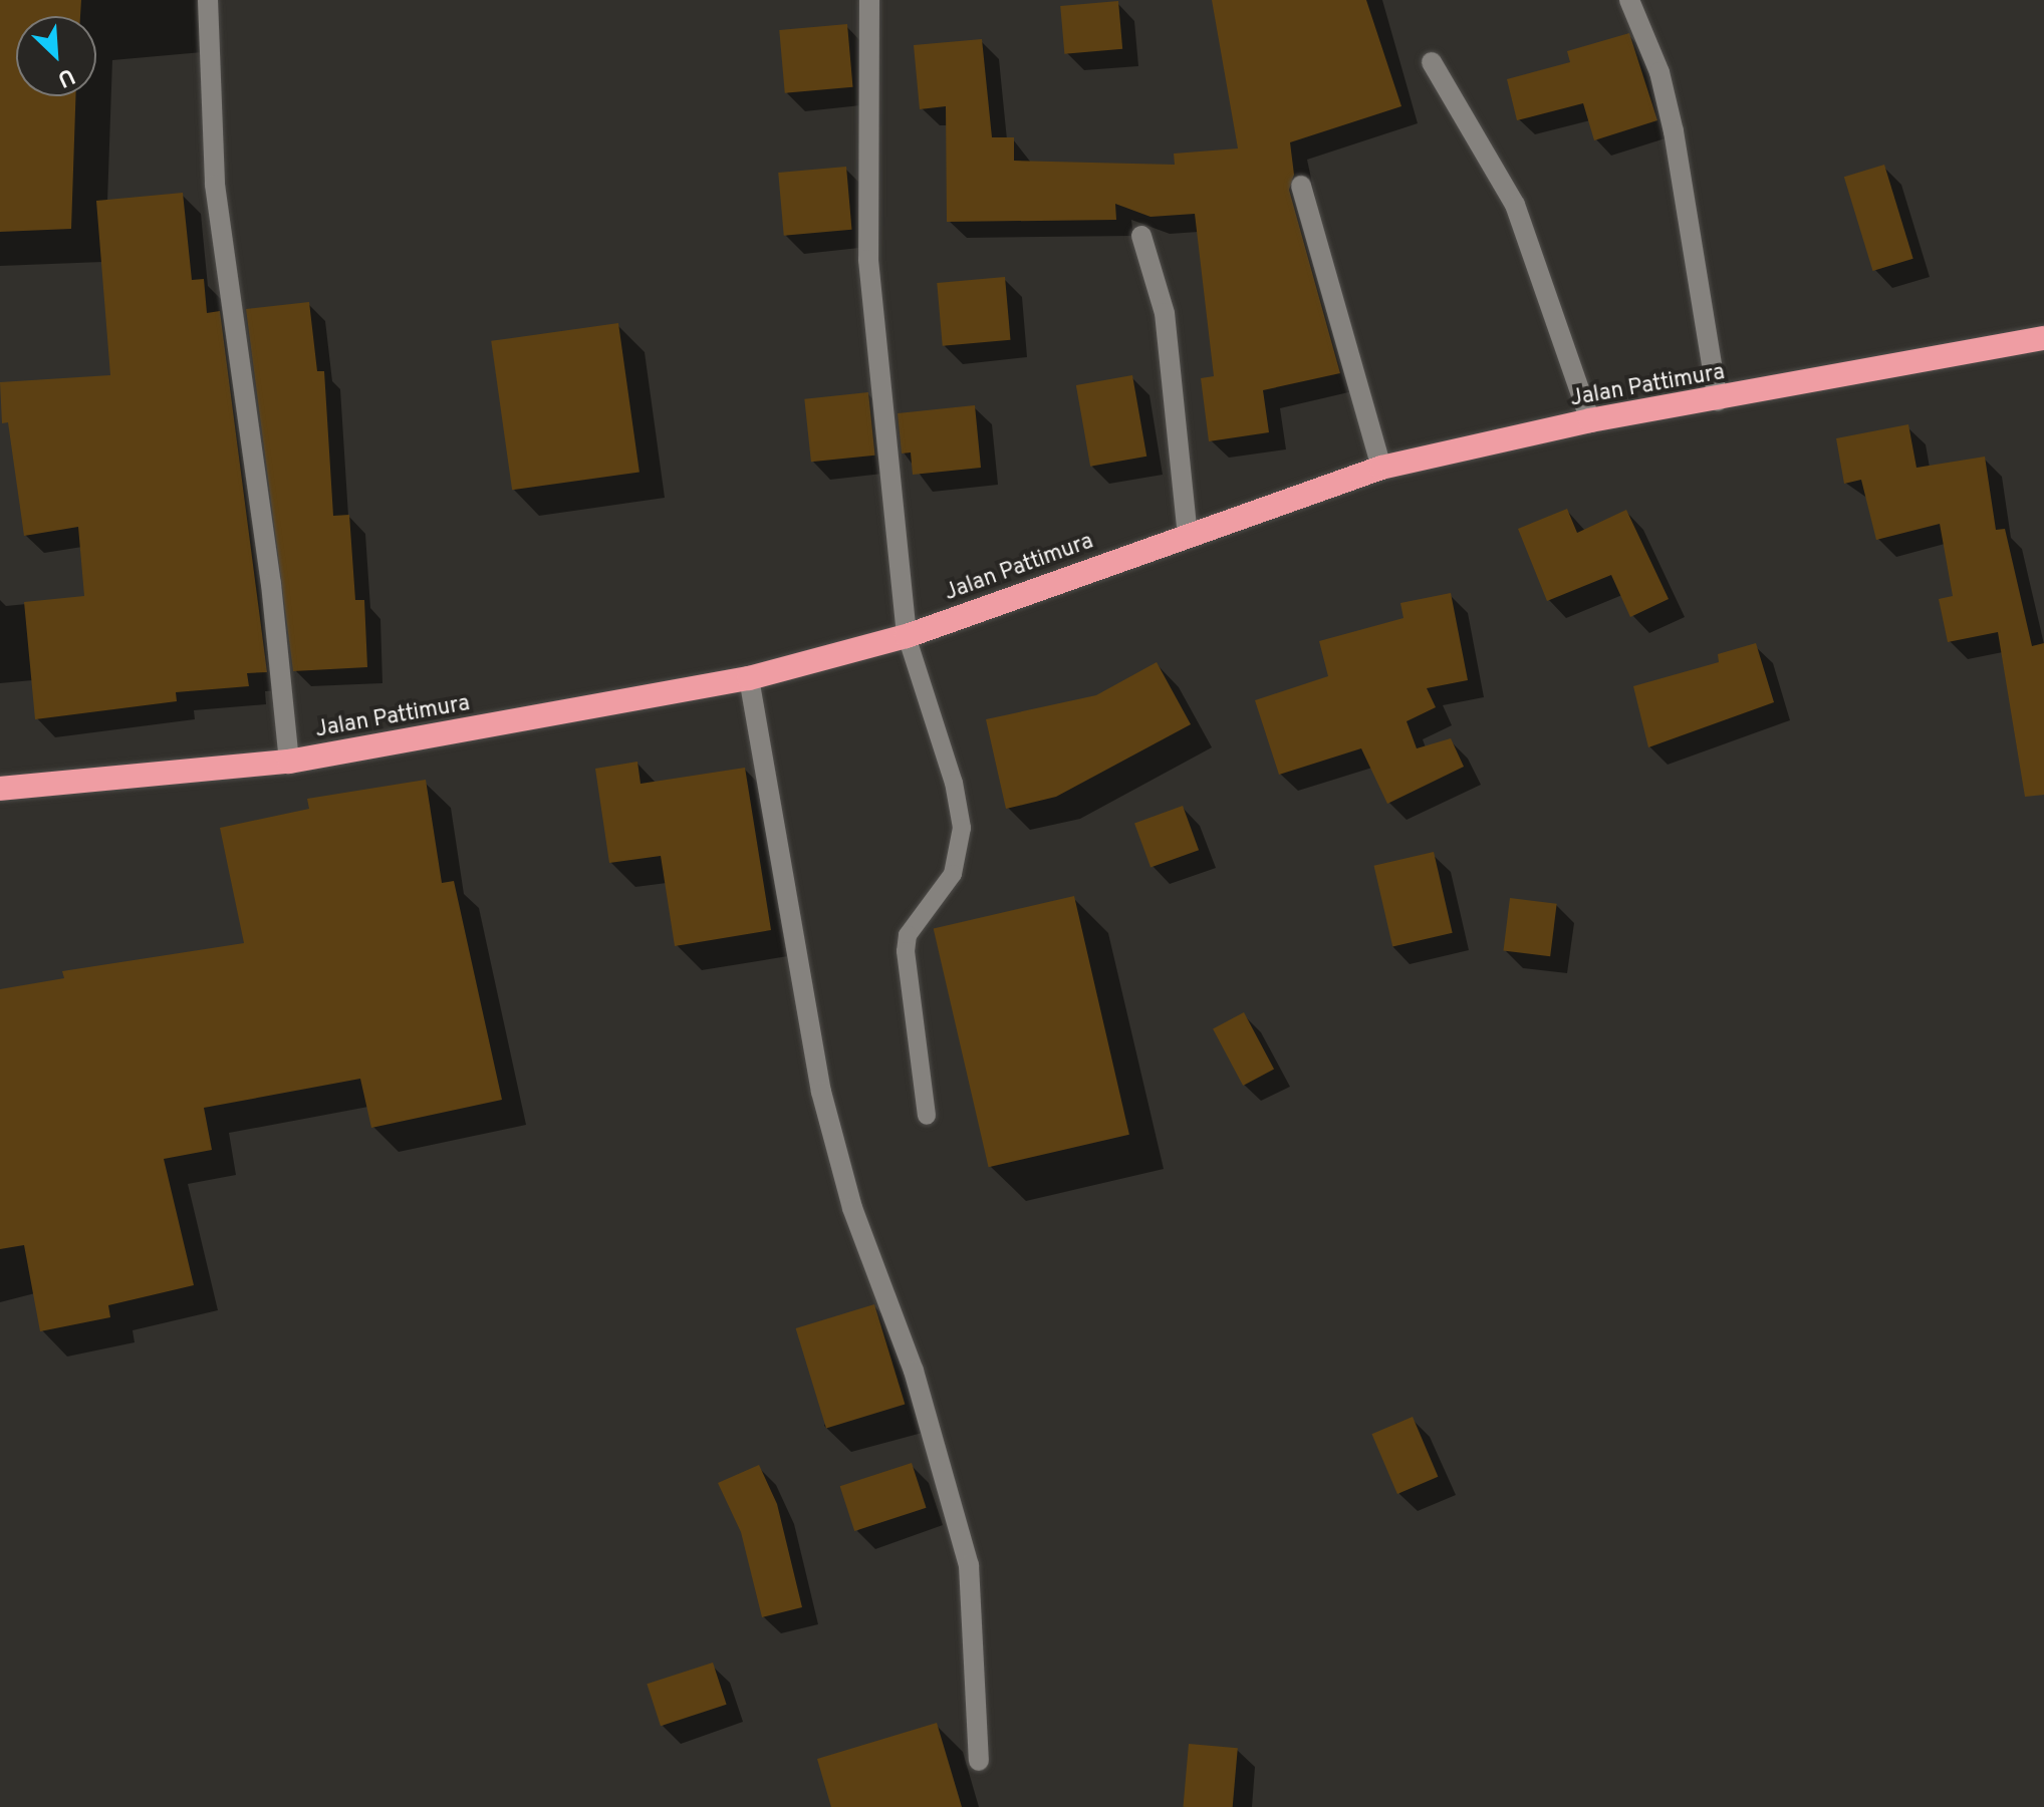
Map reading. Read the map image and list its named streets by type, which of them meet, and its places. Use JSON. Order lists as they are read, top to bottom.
{
  "streets": {
    "highway": ["Jalan Pattimura"]
  },
  "north": "bottom right"
}
